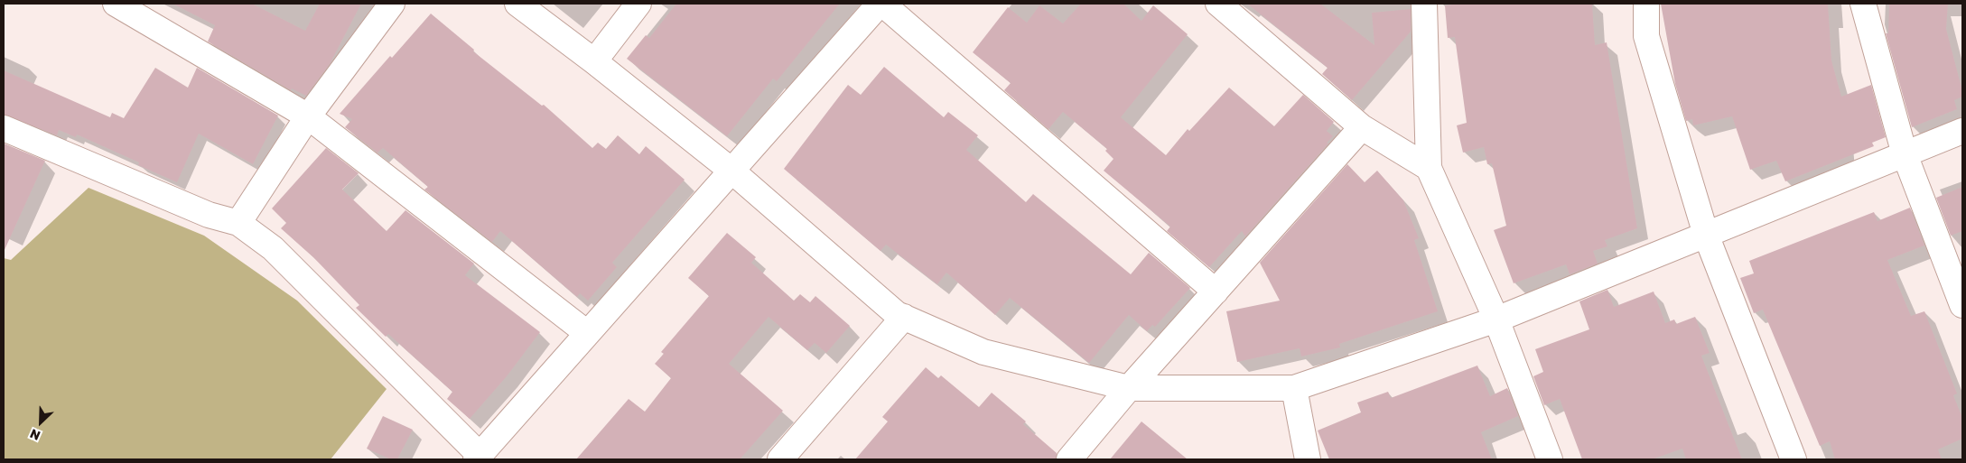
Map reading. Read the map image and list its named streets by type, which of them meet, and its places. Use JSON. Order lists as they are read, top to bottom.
{
  "north": "bottom left"
}
